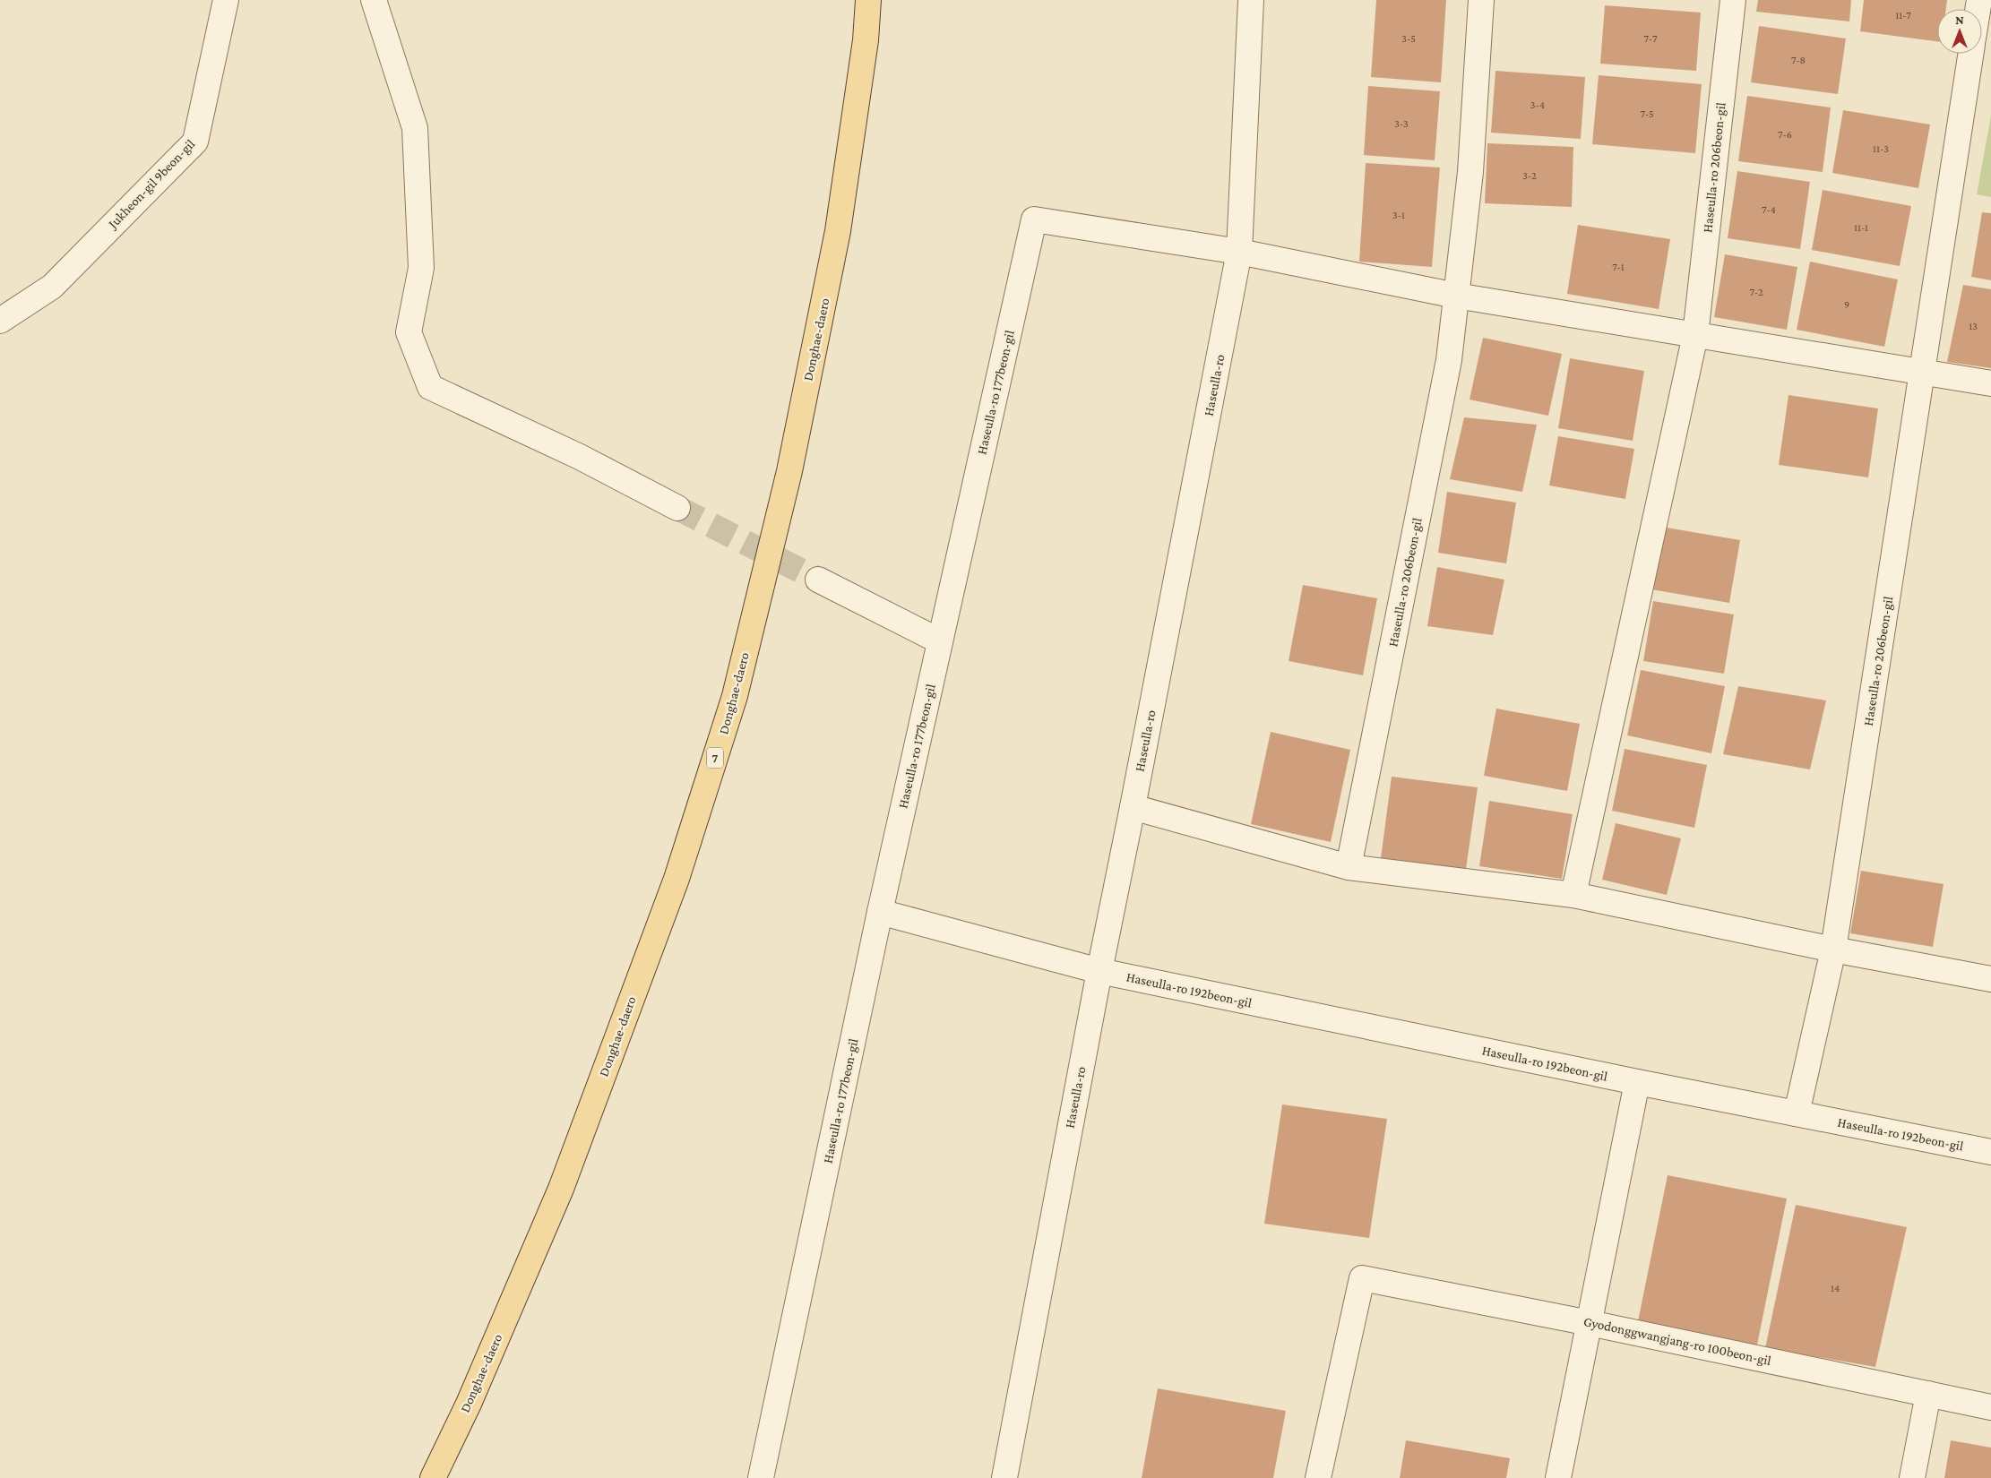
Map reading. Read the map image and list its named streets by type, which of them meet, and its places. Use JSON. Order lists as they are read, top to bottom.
{
  "streets": {
    "main road": ["Donghae-daero", "7"],
    "street": [
      "Haseulla-ro 206beon-gil",
      "Jukheon-gil 9beon-gil",
      "Haseulla-ro",
      "Haseulla-ro 177beon-gil",
      "Haseulla-ro 192beon-gil",
      "Gyodonggwangjang-ro 100beon-gil"
    ]
  },
  "crossings": [
    ["Haseulla-ro 206beon-gil", "Haseulla-ro 192beon-gil"],
    ["Haseulla-ro", "Haseulla-ro 177beon-gil"],
    ["Haseulla-ro", "Haseulla-ro 192beon-gil"],
    ["Haseulla-ro 177beon-gil", "Haseulla-ro 192beon-gil"]
  ],
  "house_numbers": [
    "11-7",
    "3-5",
    "7-7",
    "7-8",
    "3-4",
    "7-5",
    "3-3",
    "7-6",
    "11-3",
    "3-2",
    "7-4",
    "3-1",
    "11-1",
    "7-1",
    "7-2",
    "9",
    "13",
    "14"
  ],
  "north": "top"
}
